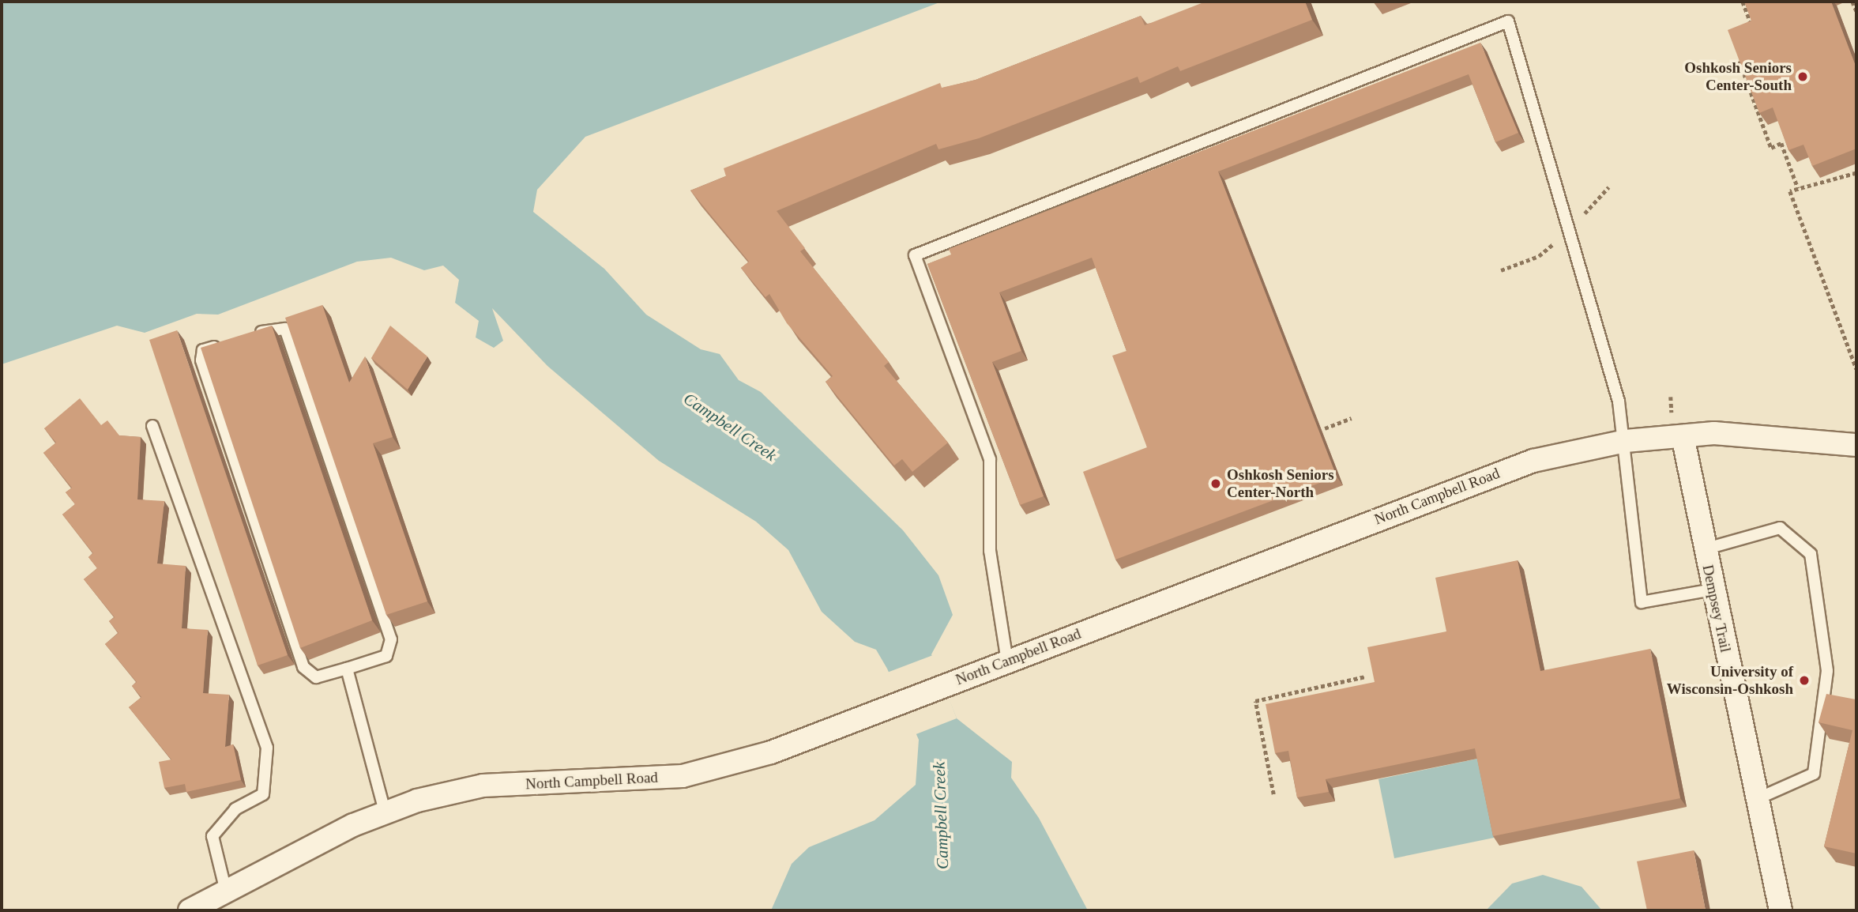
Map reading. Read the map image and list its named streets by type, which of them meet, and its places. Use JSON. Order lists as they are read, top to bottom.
{
  "streets": {
    "street": ["North Campbell Road", "Dempsey Trail"]
  },
  "crossings": [
    ["North Campbell Road", "Dempsey Trail"]
  ],
  "water": ["Campbell Creek"],
  "places": ["Oshkosh Seniors Center-South", "Oshkosh Seniors Center-North", "University of Wisconsin-Oshkosh"]
}
